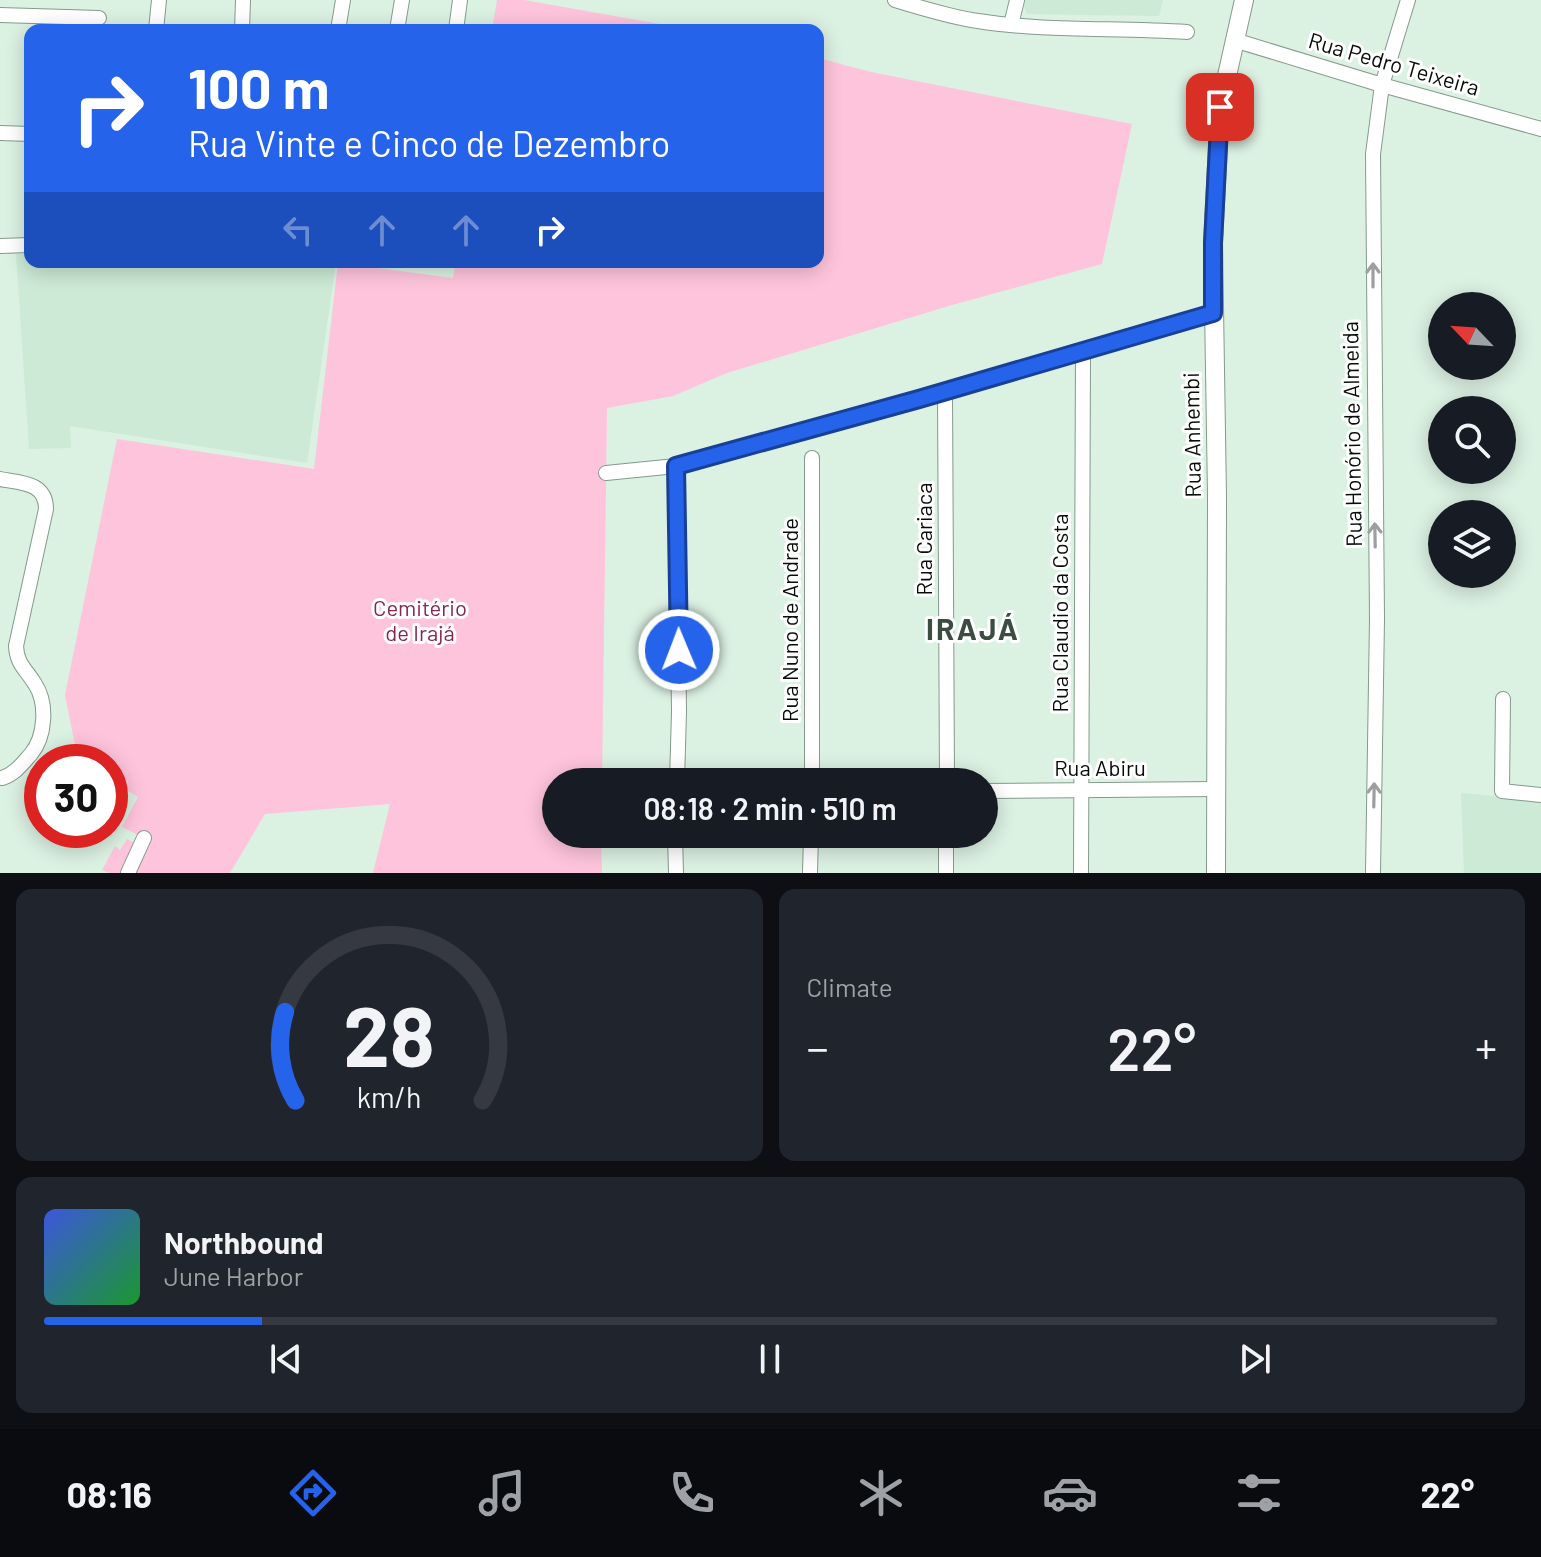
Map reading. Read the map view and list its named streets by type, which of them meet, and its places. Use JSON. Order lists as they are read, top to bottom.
{
  "streets": {
    "street": [
      "Rua Pedro Teixeira",
      "Rua Honório de Almeida",
      "Rua Anhembi",
      "Rua Cariaca",
      "Rua Claudio da Costa",
      "Rua Nuno de Andrade",
      "Rua Abiru"
    ]
  },
  "crossings": [
    ["Rua Pedro Teixeira", "Rua Honório de Almeida"],
    ["Rua Pedro Teixeira", "Rua Anhembi"],
    ["Rua Anhembi", "Rua Abiru"],
    ["Rua Claudio da Costa", "Rua Abiru"]
  ],
  "one_way": ["Rua Honório de Almeida"],
  "districts": ["IRAJÁ"],
  "parks": ["Cemitério de Irajá"],
  "north": "top left",
  "page": {
    "turn": ["100 m", "Rua Vinte e Cinco de Dezembro"],
    "limit": "30",
    "trip": "08:18 · 2 min · 510 m",
    "tile": "Climate",
    "heat": ["−", "22°", "+"],
    "song": ["Northbound", "June Harbor"],
    "tabs": ["08:16", "22°"],
    "gauge": ["28", "km/h"]
  }
}
